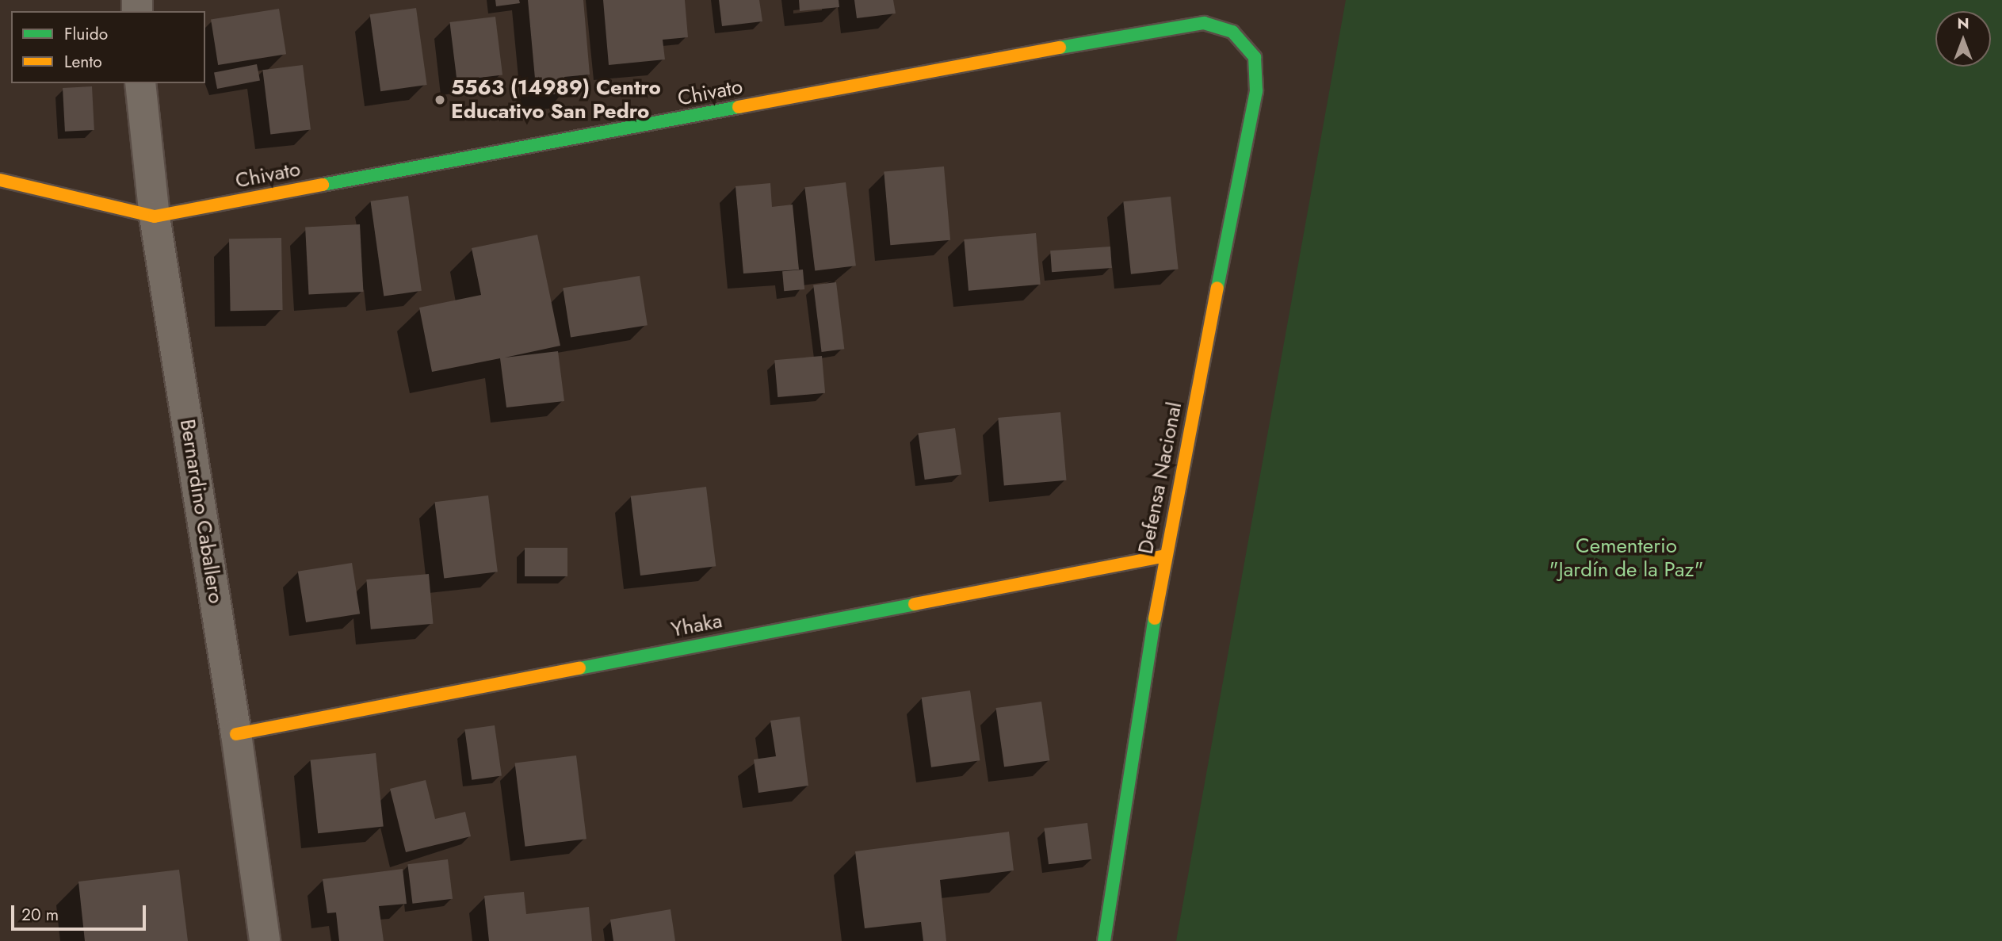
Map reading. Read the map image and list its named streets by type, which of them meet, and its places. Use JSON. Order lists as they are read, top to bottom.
{
  "streets": {
    "street": [
      "Chivato",
      "Defensa Nacional",
      "Bernardino Caballero",
      "Yhaka"
    ]
  },
  "crossings": [
    ["Chivato", "Defensa Nacional"],
    ["Chivato", "Bernardino Caballero"],
    ["Defensa Nacional", "Yhaka"],
    ["Bernardino Caballero", "Yhaka"]
  ],
  "parks": ["Cementerio \"Jardín de la Paz\""],
  "places": ["5563 (14989) Centro Educativo San Pedro"],
  "legend": ["Fluido", "Lento"],
  "scale_bar": "20 m",
  "north": "top"
}
